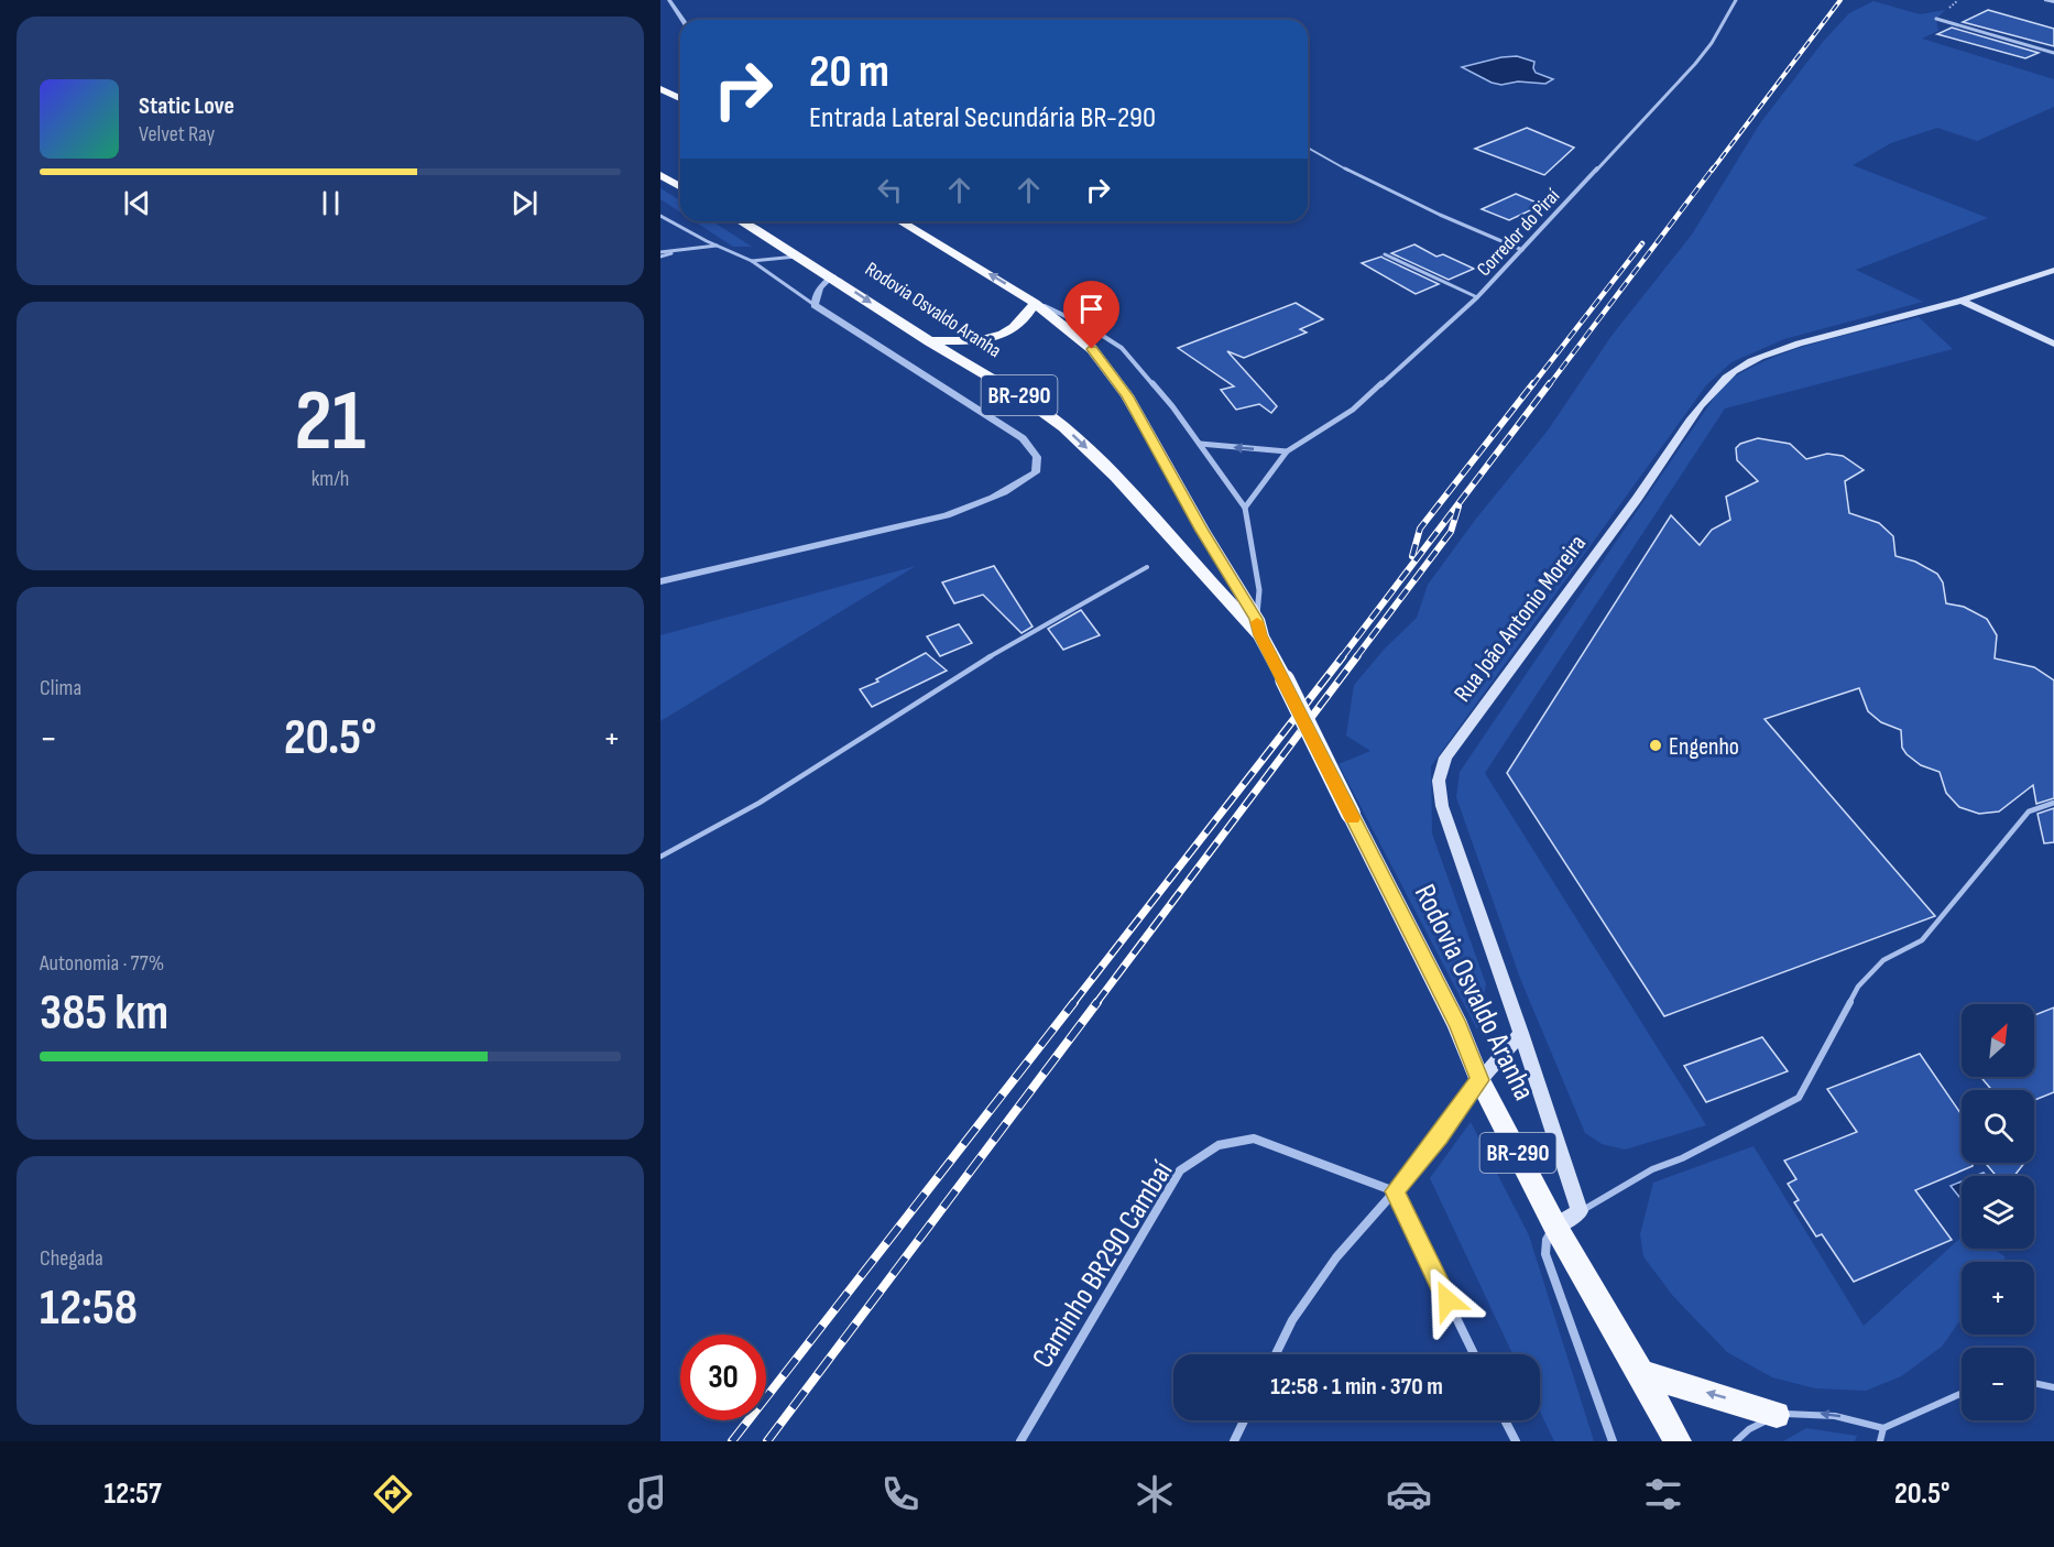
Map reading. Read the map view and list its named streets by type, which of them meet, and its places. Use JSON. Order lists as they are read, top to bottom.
{
  "streets": {
    "highway": ["Rodovia Osvaldo Aranha", "BR-290"],
    "main road": ["Rua João Antonio Moreira"],
    "street": ["Corredor do Piraí", "Caminho BR290 Cambaí"]
  },
  "places": ["Engenho"],
  "north": "top right",
  "page": {
    "turn": ["20 m", "Entrada Lateral Secundária BR-290"],
    "song": ["Static Love", "Velvet Ray"],
    "tile": [
      ["21", "km/h"],
      "Clima",
      ["Autonomia · 77%", "385 km"],
      ["Chegada", "12:58"]
    ],
    "heat": ["−", "20.5°", "+"],
    "map_buttons": ["+", "−"],
    "limit": "30",
    "trip": "12:58 · 1 min · 370 m",
    "tabs": ["12:57", "20.5°"]
  }
}
